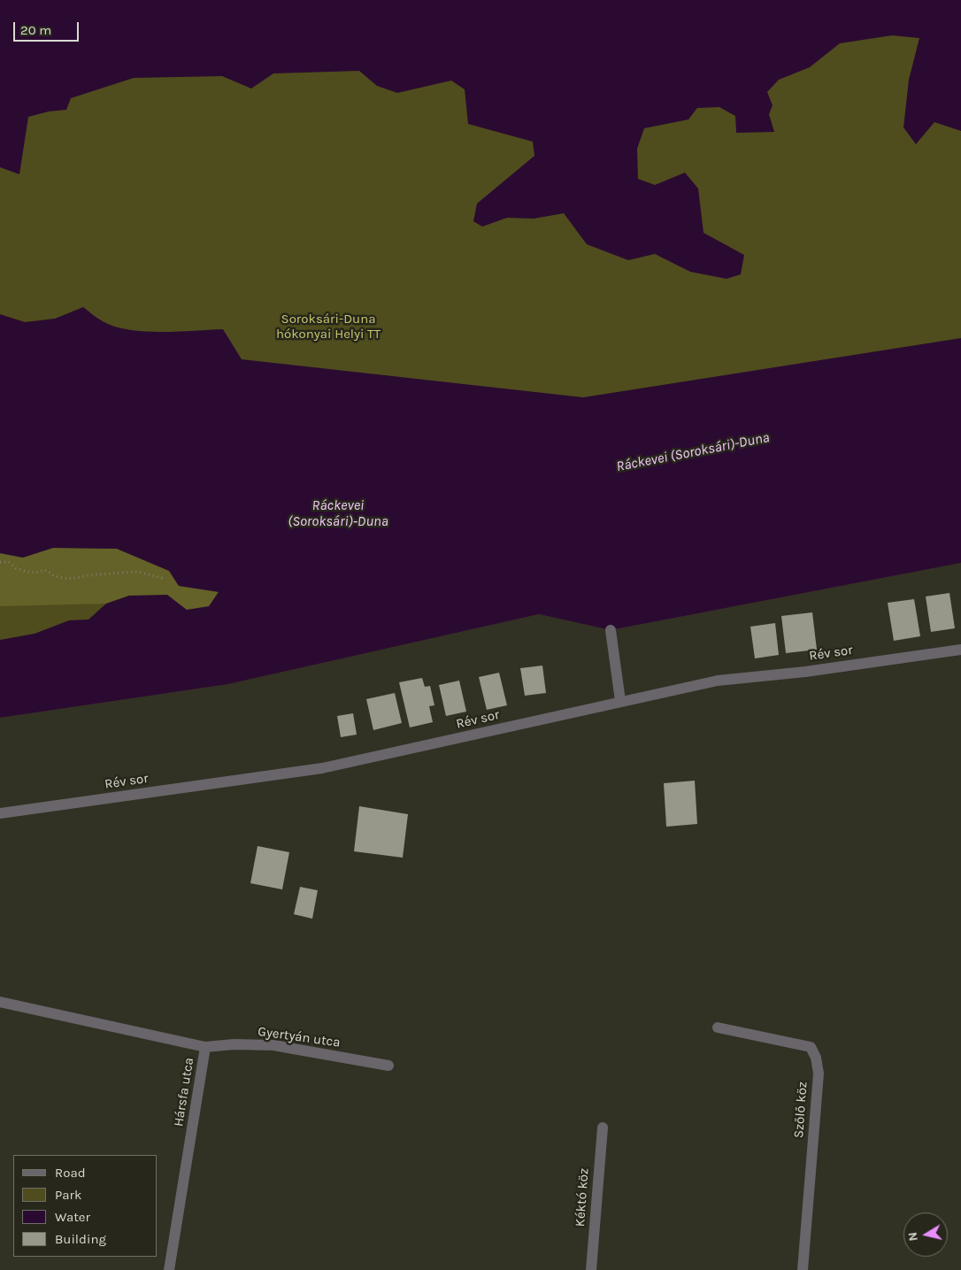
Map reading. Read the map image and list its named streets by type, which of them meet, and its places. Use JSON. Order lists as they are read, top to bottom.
{
  "streets": {
    "street": [
      "Rév sor",
      "Gyertyán utca",
      "Hársfa utca",
      "Szőlő köz",
      "Kéktó köz"
    ]
  },
  "crossings": [
    ["Gyertyán utca", "Hársfa utca"]
  ],
  "water": ["Ráckevei (Soroksári)-Duna"],
  "parks": ["Soroksári-Duna hókonyai Helyi TT"],
  "legend": [
    "Road",
    "Park",
    "Water",
    "Building"
  ],
  "scale_bar": "20 m",
  "north": "left"
}
